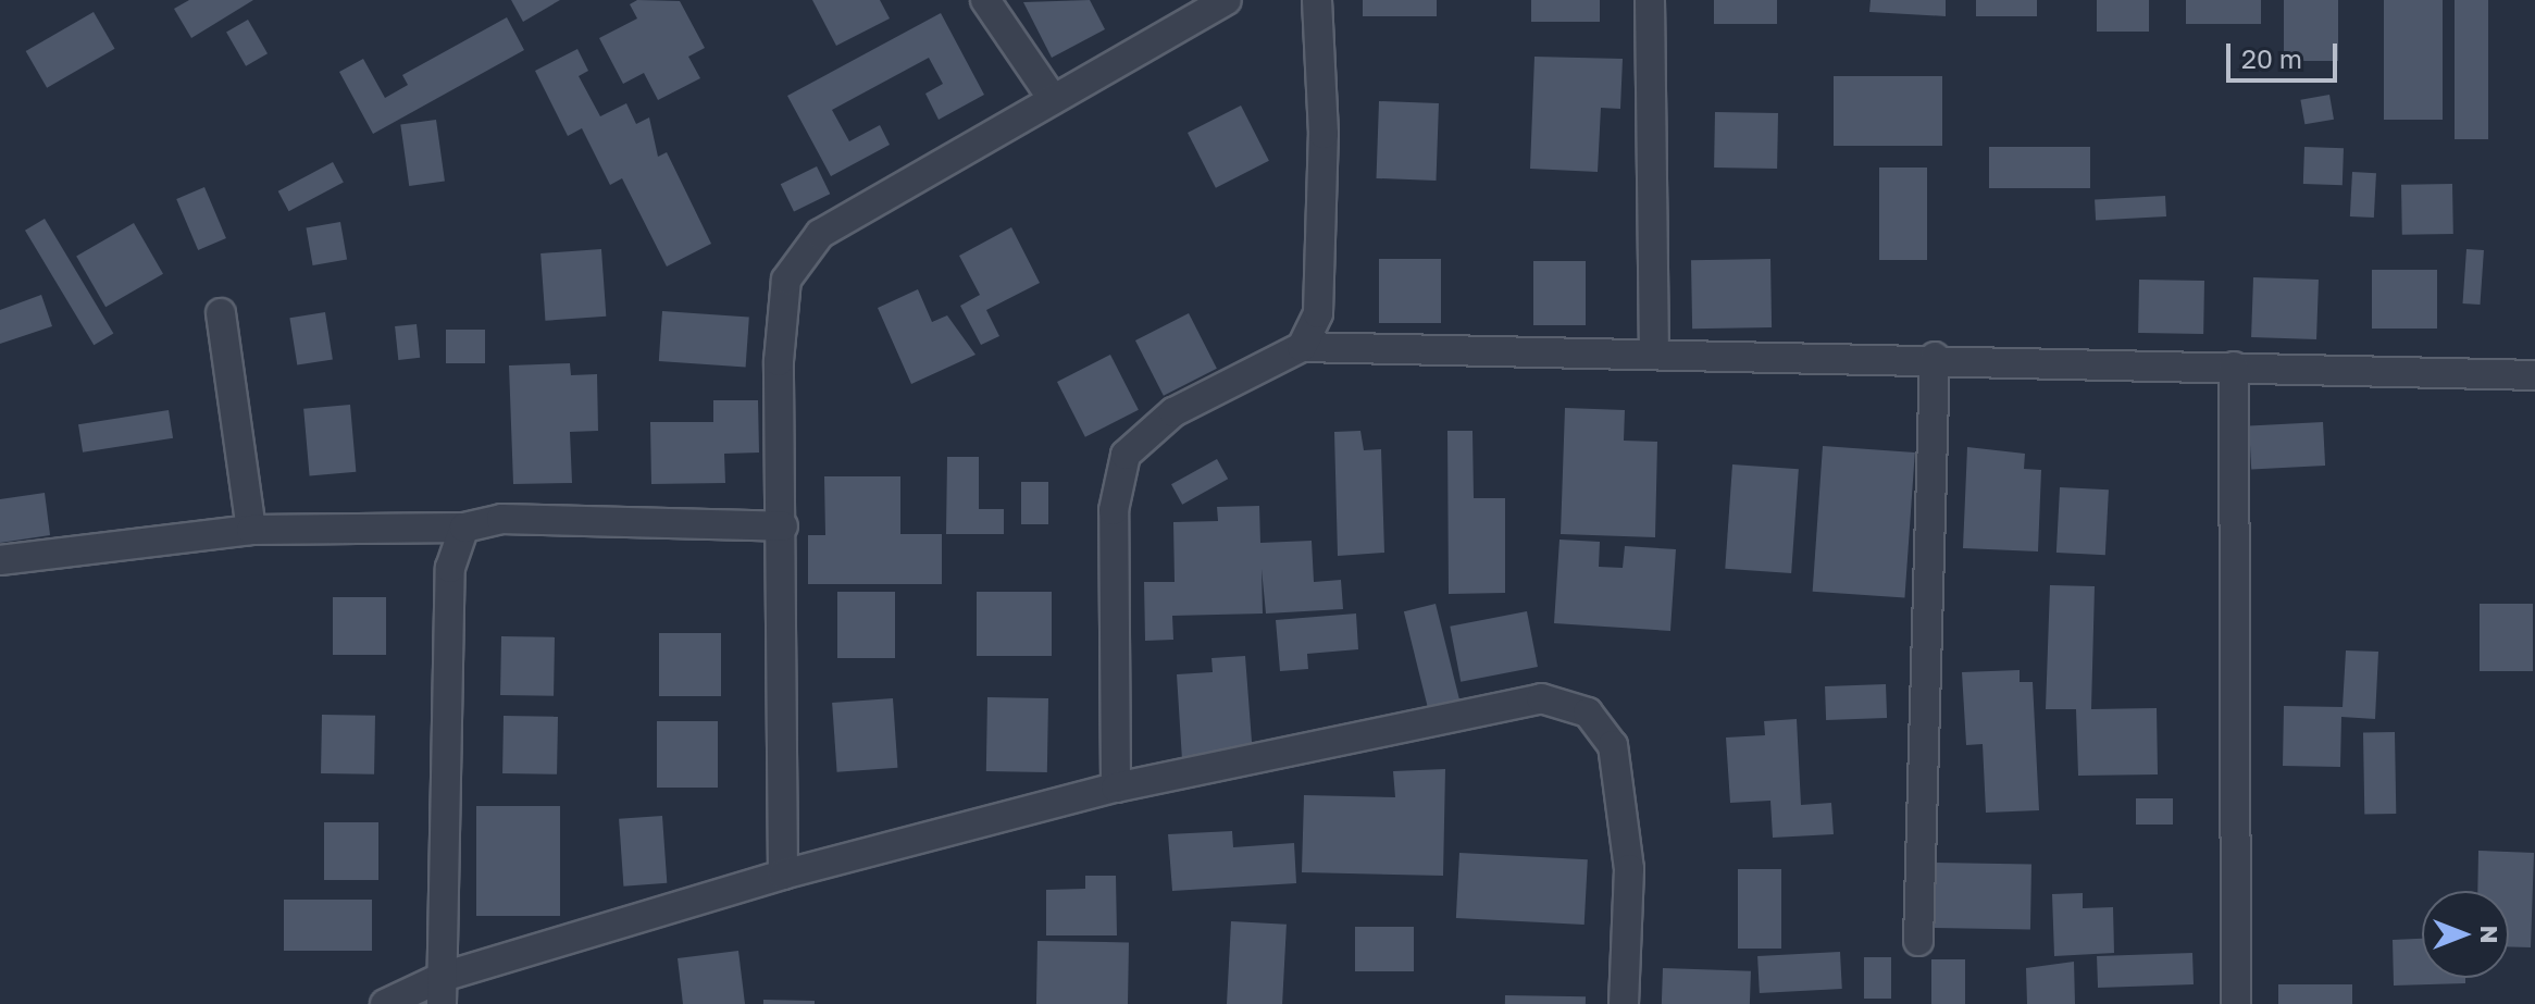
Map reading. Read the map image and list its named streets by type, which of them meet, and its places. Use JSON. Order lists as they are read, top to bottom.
{
  "scale_bar": "20 m",
  "north": "right"
}
